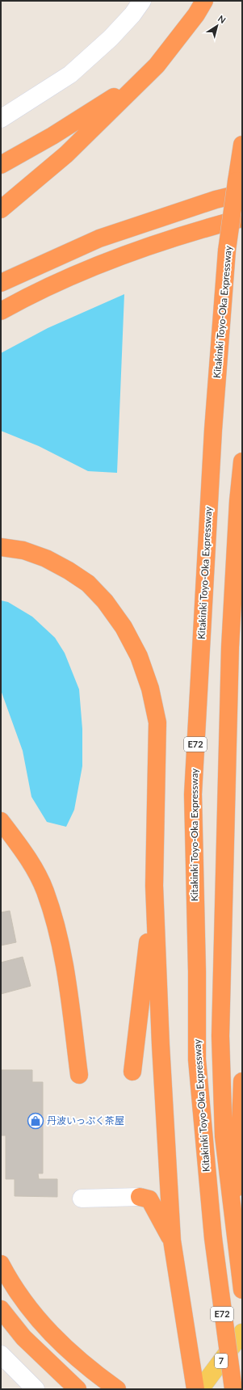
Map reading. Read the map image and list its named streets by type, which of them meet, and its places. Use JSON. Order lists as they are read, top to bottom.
{
  "streets": {
    "highway": ["Kitakinki Toyo-Oka Expressway", "E72"],
    "main road": ["7"]
  },
  "places": {
    "shop": ["丹波いっぷく茶屋"]
  },
  "north": "top right"
}
